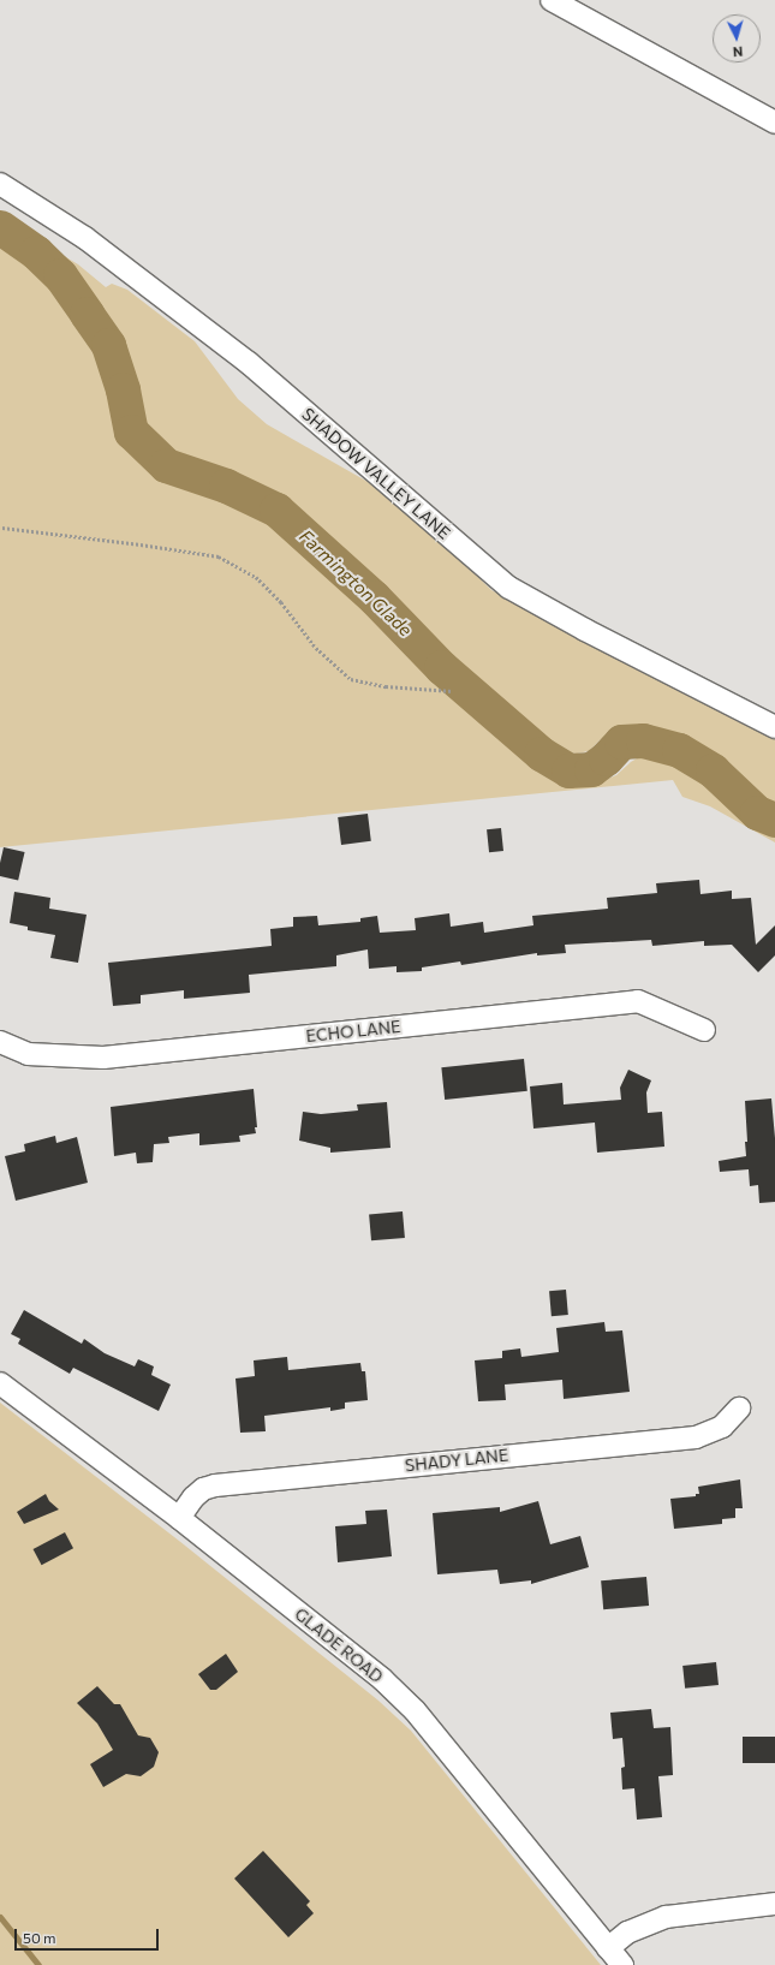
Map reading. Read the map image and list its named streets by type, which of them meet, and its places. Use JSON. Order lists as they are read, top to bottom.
{
  "streets": {
    "street": [
      "SHADOW VALLEY LANE",
      "ECHO LANE",
      "SHADY LANE",
      "GLADE ROAD"
    ]
  },
  "crossings": [
    ["SHADY LANE", "GLADE ROAD"]
  ],
  "water": ["Farmington Glade"],
  "scale_bar": "50 m",
  "north": "bottom"
}
